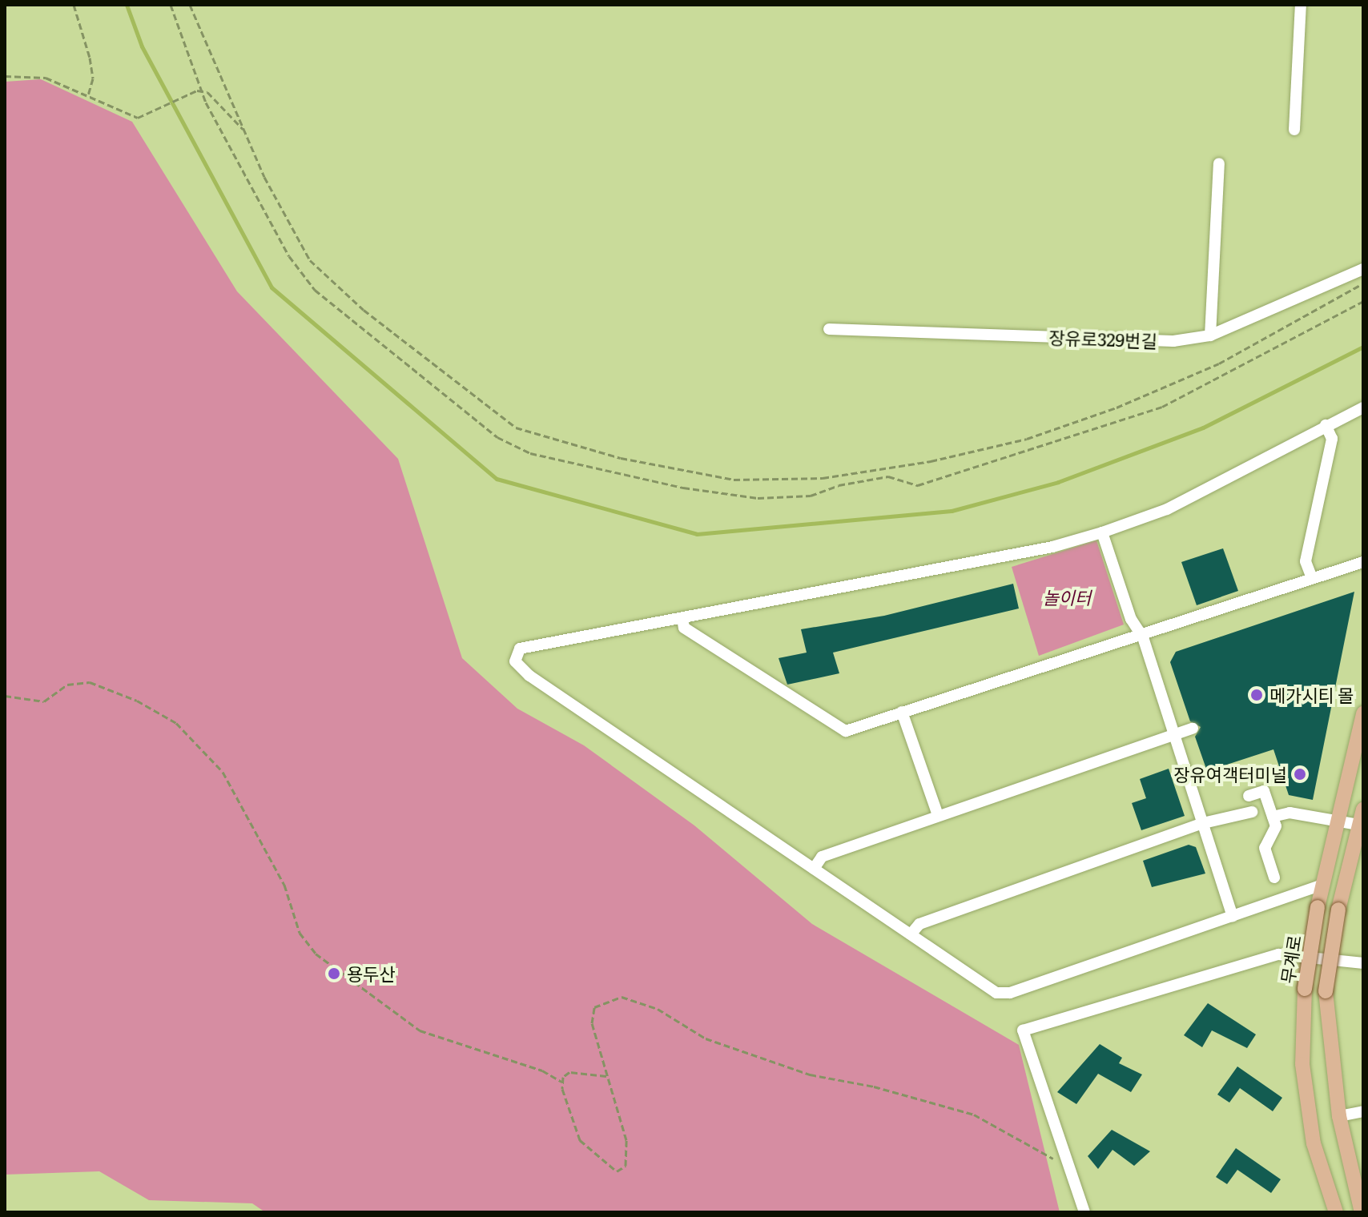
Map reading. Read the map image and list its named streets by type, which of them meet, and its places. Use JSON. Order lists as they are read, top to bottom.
{
  "streets": {
    "main road": ["무계로"],
    "street": ["장유로329번길"]
  },
  "parks": ["놀이터"],
  "places": ["메가시티 몰", "장유여객터미널", "용두산"]
}
